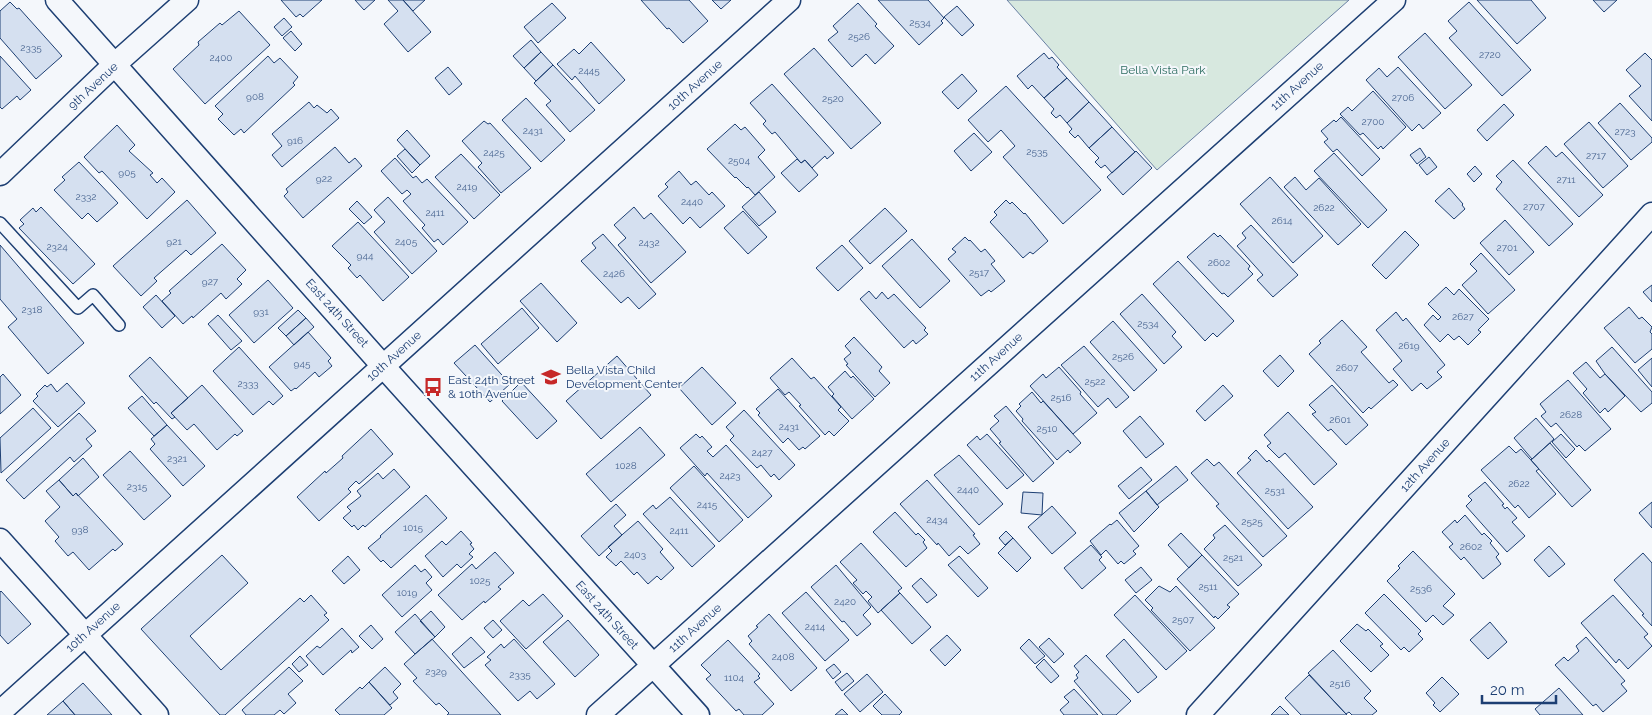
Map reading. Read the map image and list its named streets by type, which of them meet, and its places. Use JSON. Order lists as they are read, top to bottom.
{
  "streets": {
    "street": [
      "10th Avenue",
      "9th Avenue",
      "11th Avenue",
      "East 24th Street",
      "12th Avenue"
    ]
  },
  "crossings": [
    ["10th Avenue", "East 24th Street"],
    ["9th Avenue", "East 24th Street"],
    ["11th Avenue", "East 24th Street"]
  ],
  "parks": ["Bella Vista Park"],
  "places": {
    "school or university": ["Bella Vista Child Development Center"],
    "bus stop": ["East 24th Street & 10th Avenue"]
  },
  "house_numbers": [
    "2534",
    "2526",
    "2335",
    "2720",
    "2400",
    "2445",
    "908",
    "2706",
    "2520",
    "2700",
    "2431",
    "2723",
    "916",
    "2535",
    "2425",
    "2717",
    "2504",
    "905",
    "922",
    "2711",
    "2419",
    "2332",
    "2440",
    "2707",
    "2622",
    "2411",
    "2614",
    "921",
    "2405",
    "2432",
    "2324",
    "2701",
    "944",
    "2602",
    "2517",
    "2426",
    "927",
    "2318",
    "931",
    "2627",
    "2534",
    "2619",
    "2526",
    "945",
    "2607",
    "2522",
    "2333",
    "2516",
    "2628",
    "2601",
    "2431",
    "2510",
    "2427",
    "2321",
    "1028",
    "2423",
    "2622",
    "2315",
    "2440",
    "2531",
    "2415",
    "2434",
    "2525",
    "1015",
    "938",
    "2411",
    "2602",
    "2403",
    "2521",
    "1025",
    "2511",
    "2536",
    "1019",
    "2420",
    "2507",
    "2414",
    "2408",
    "2329",
    "2335",
    "1104",
    "2516"
  ],
  "scale_bar": "20 m"
}
